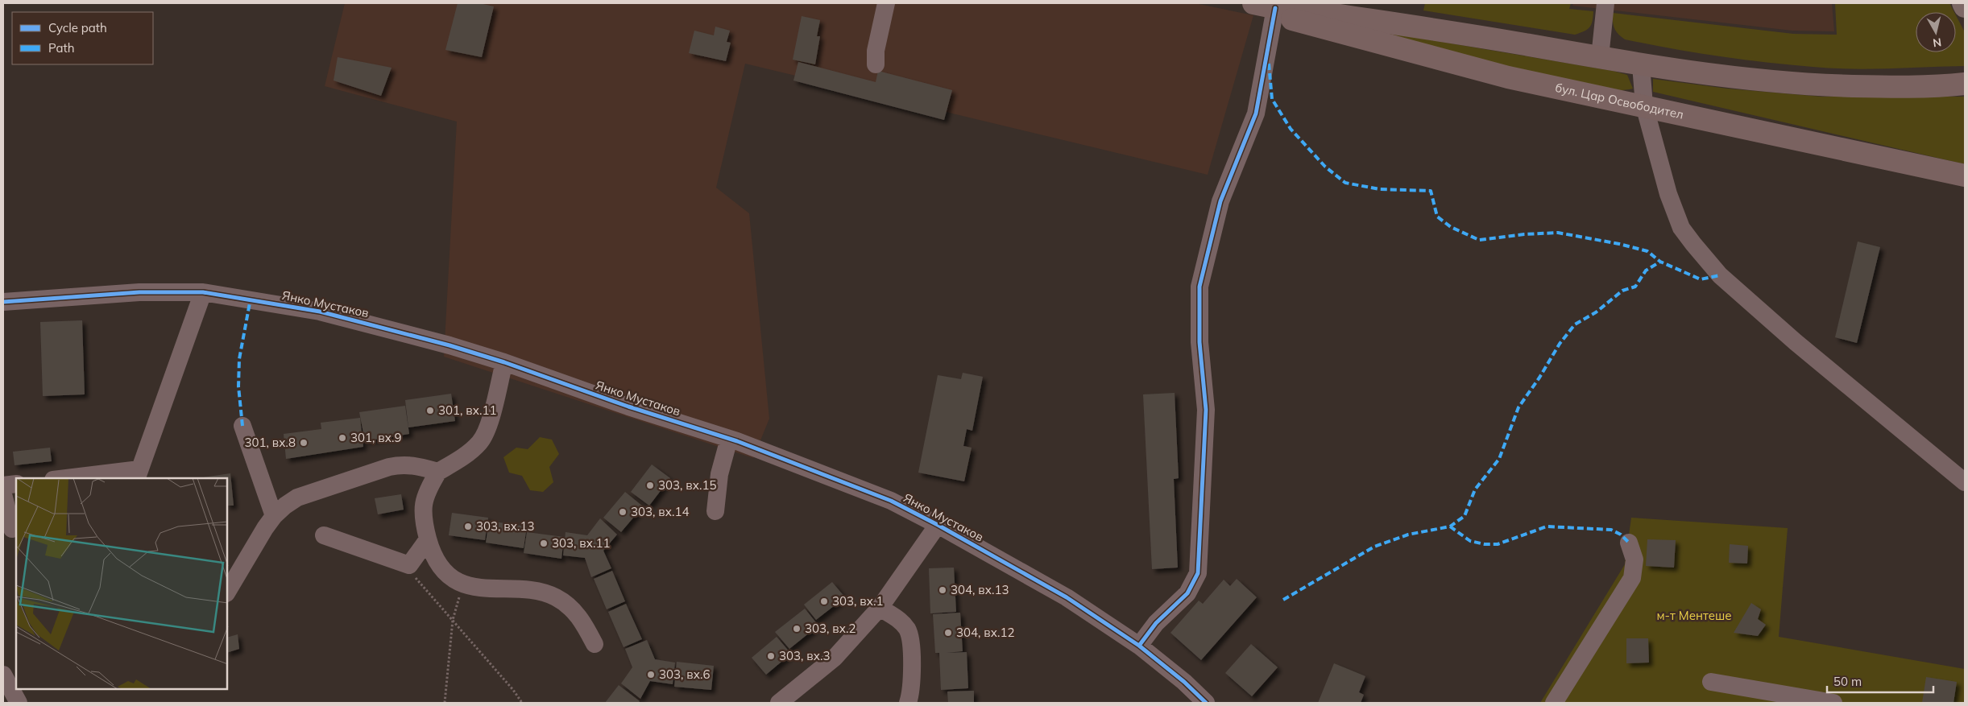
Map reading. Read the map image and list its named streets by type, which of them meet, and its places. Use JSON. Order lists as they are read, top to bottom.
{
  "streets": {
    "main road": ["бул. Цар Освободител"],
    "street": ["Янко Мустаков"]
  },
  "parks": ["м-т Ментeше"],
  "places": [
    "301, вх.11",
    "301, вх.9",
    "301, вх.8",
    "303, вх.15",
    "303, вх.14",
    "303, вх.13",
    "303, вх.11",
    "304, вх.13",
    "303, вх.1",
    "303, вх.2",
    "304, вх.12",
    "303, вх.3",
    "303, вх.6"
  ],
  "legend": ["Cycle path", "Path"],
  "scale_bar": "50 m",
  "north": "bottom"
}
